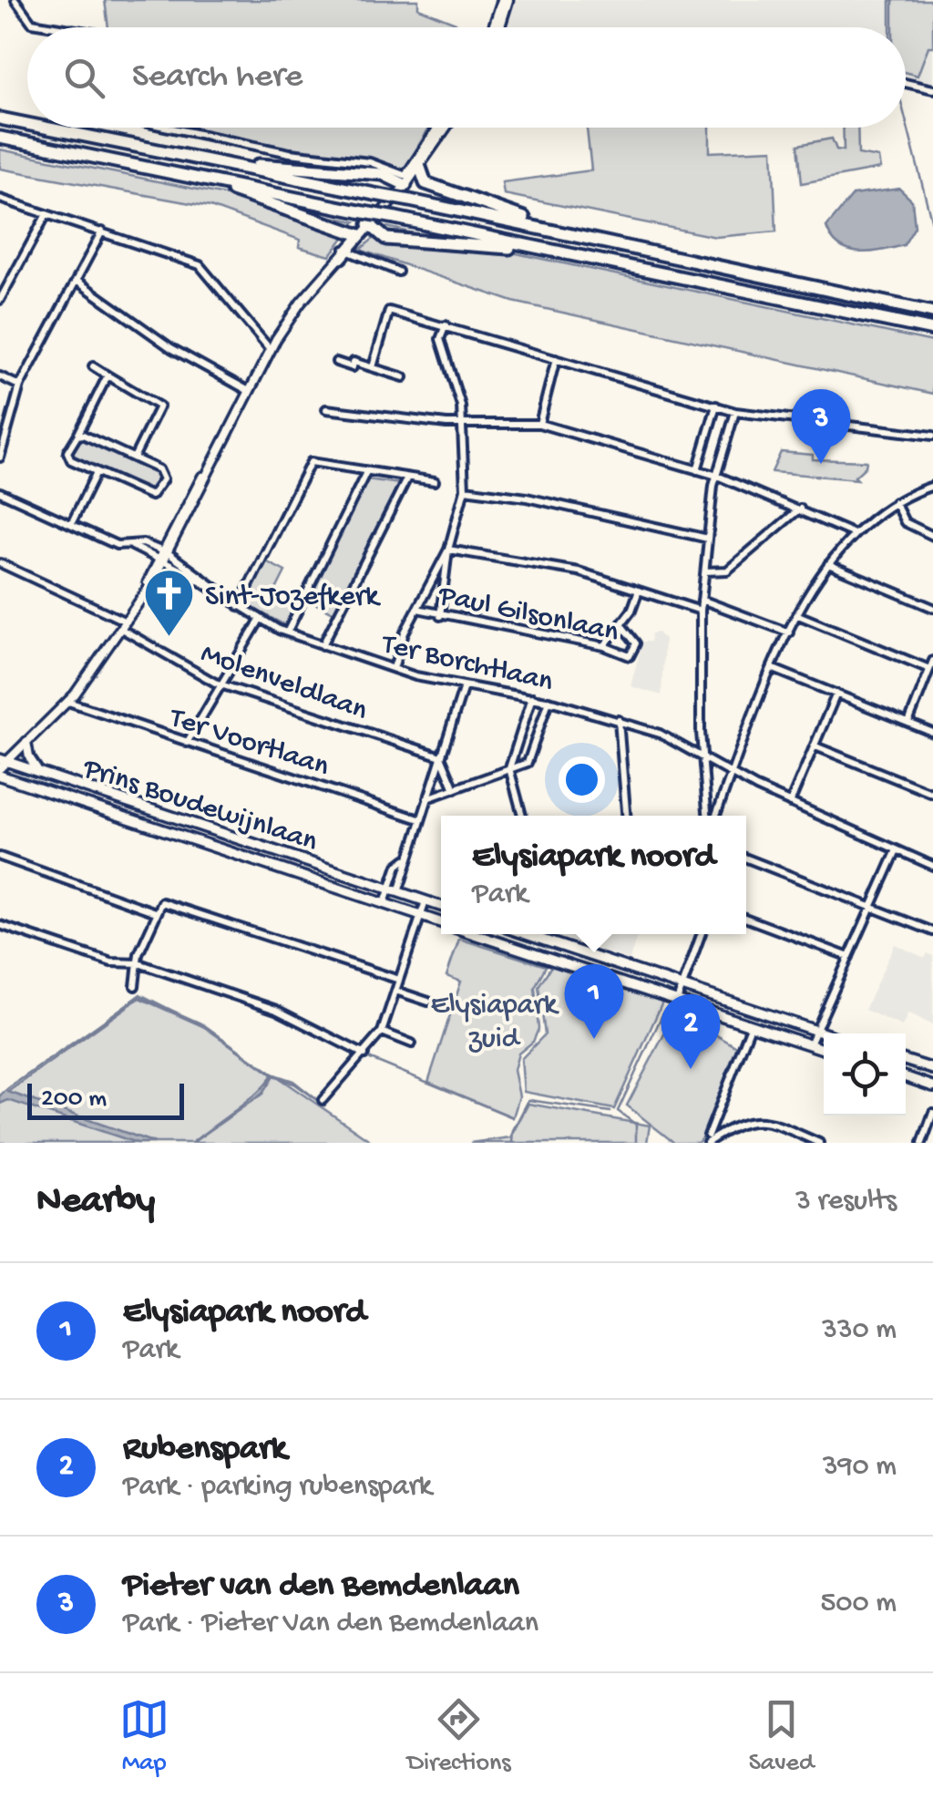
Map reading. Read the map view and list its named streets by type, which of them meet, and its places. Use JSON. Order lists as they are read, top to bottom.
{
  "streets": {
    "main road": ["Prins Boudewijnlaan"],
    "street": [
      "Paul Gilsonlaan",
      "Ter Borchtlaan",
      "Molenveldlaan",
      "Ter Voortlaan"
    ]
  },
  "parks": ["Elysiapark zuid"],
  "places": {
    "church": ["Sint-Jozefkerk"]
  },
  "scale_bar": "200 m",
  "page": {
    "search": "Search here",
    "pins": ["3", "1", "2"],
    "popup": ["Elysiapark noord", "Park"],
    "scale": "200 m",
    "heading": ["Nearby", "3 results"],
    "list": [
      {
        "mark": "1",
        "name": "Elysiapark noord",
        "note": "Park",
        "value": "330 m"
      },
      {
        "mark": "2",
        "name": "Rubenspark",
        "note": "Park · parking rubenspark",
        "value": "390 m"
      },
      {
        "mark": "3",
        "name": "Pieter van den Bemdenlaan",
        "note": "Park · Pieter Van den Bemdenlaan",
        "value": "500 m"
      }
    ],
    "nav": ["Map", "Directions", "Saved"]
  }
}
